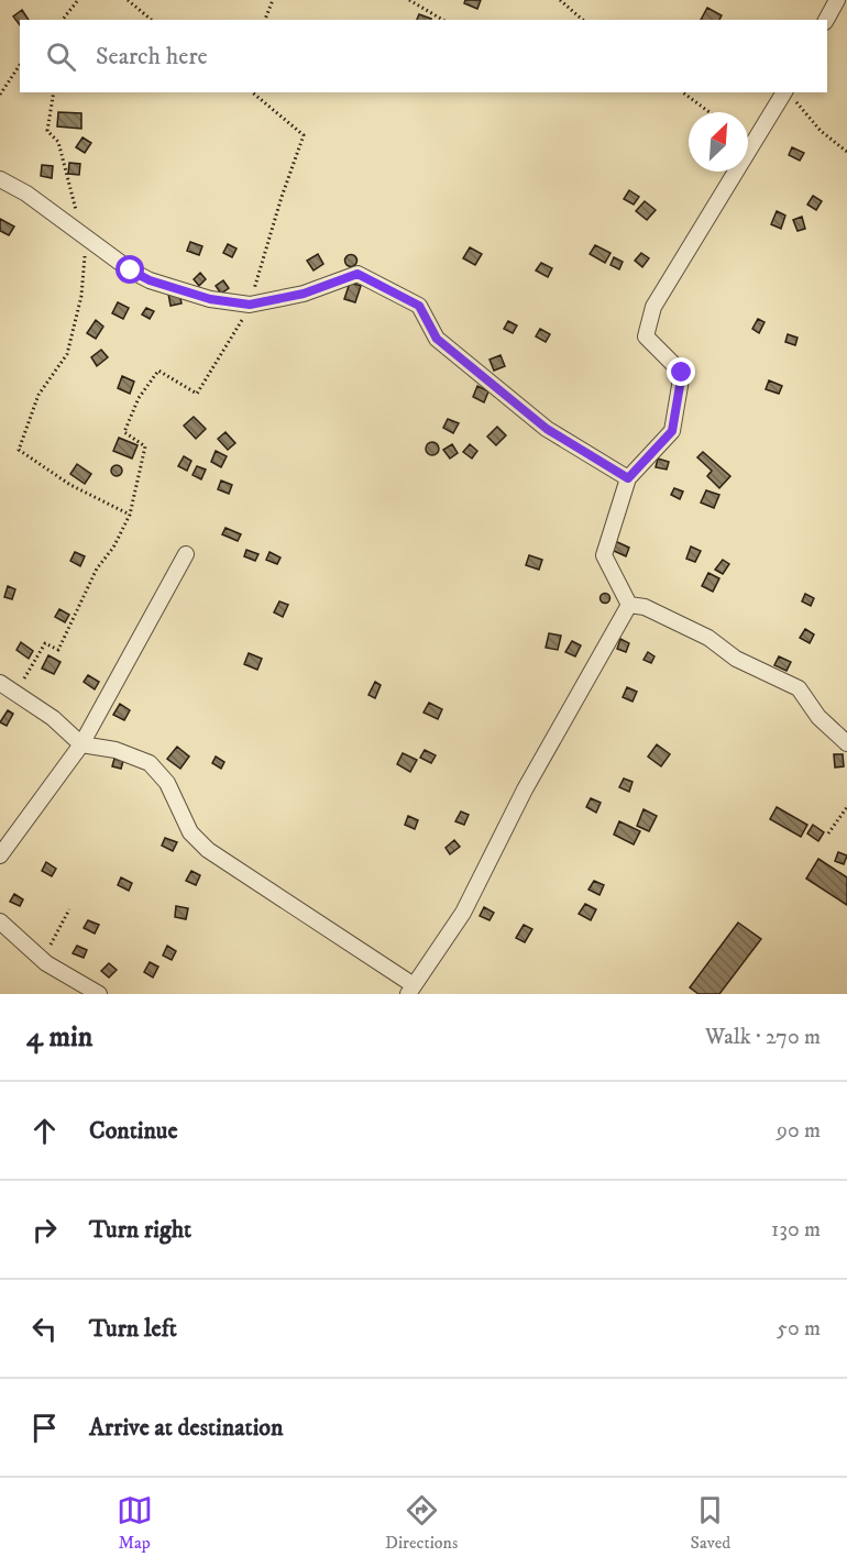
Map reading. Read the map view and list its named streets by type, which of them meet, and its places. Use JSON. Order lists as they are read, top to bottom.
{
  "north": "top right",
  "page": {
    "search": "Search here",
    "heading": ["4 min", "Walk · 270 m"],
    "list": [
      ["Continue", "90 m"],
      ["Turn right", "130 m"],
      ["Turn left", "50 m"],
      "Arrive at destination"
    ],
    "nav": ["Map", "Directions", "Saved"]
  }
}
